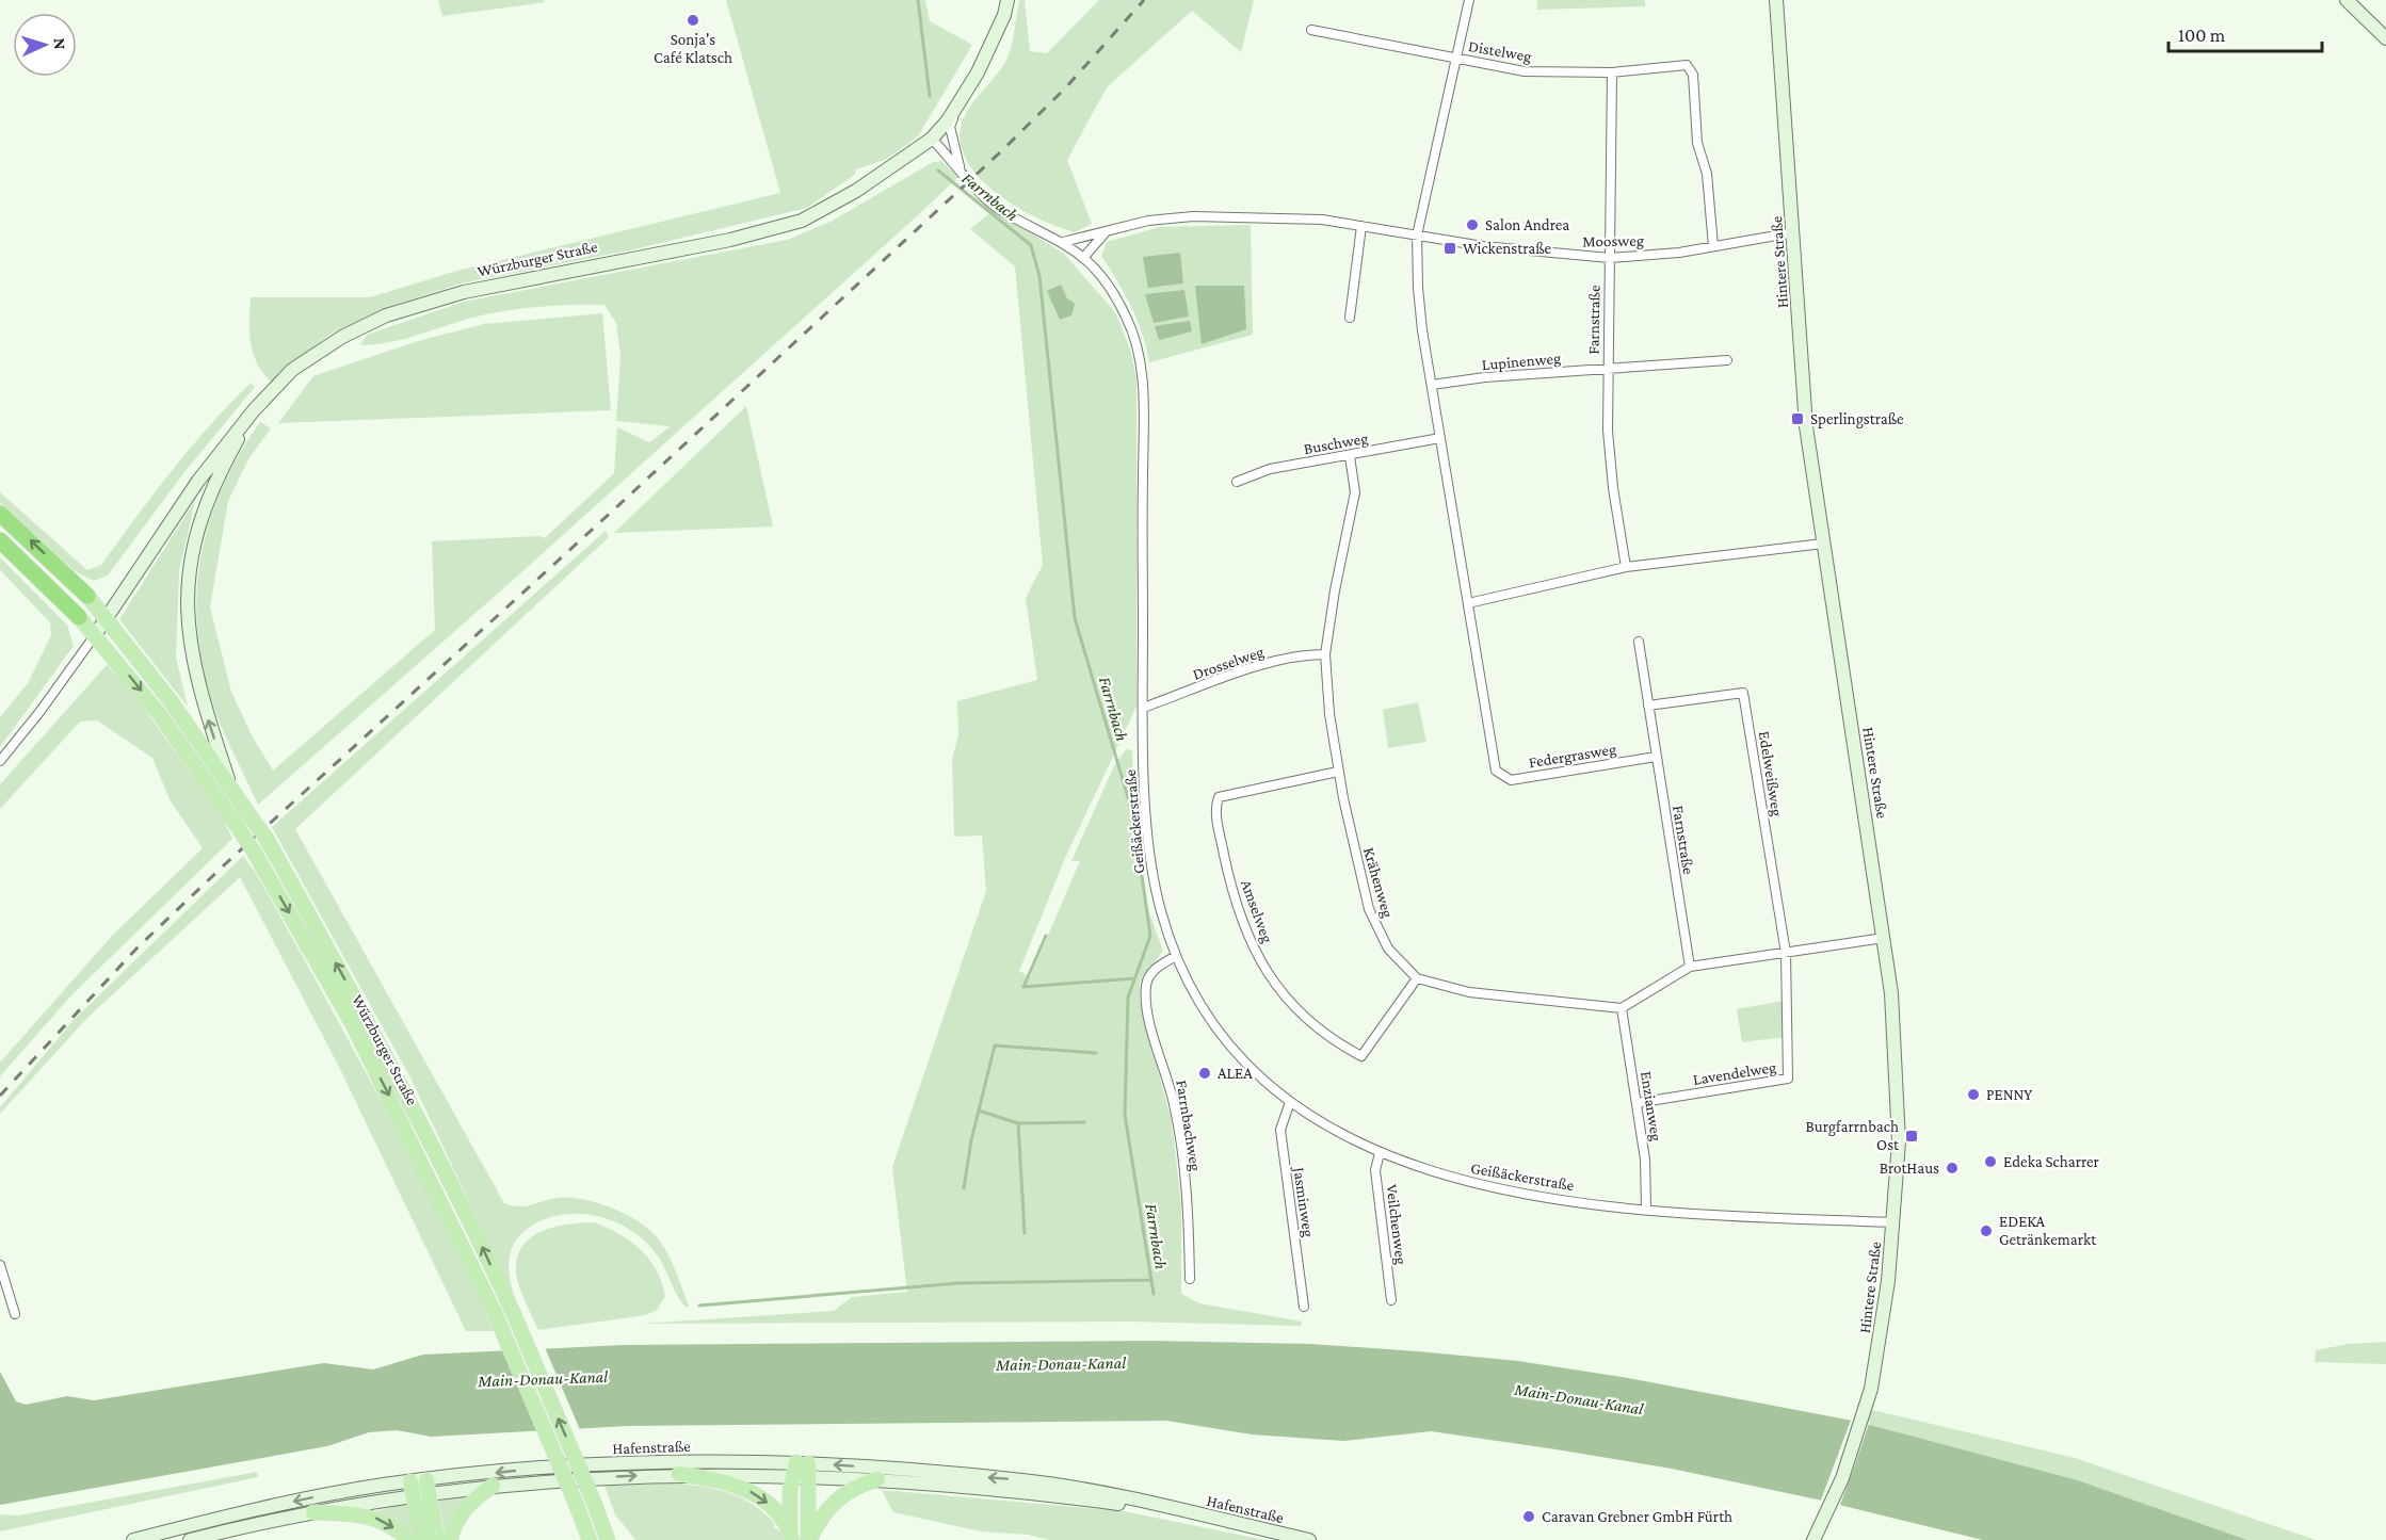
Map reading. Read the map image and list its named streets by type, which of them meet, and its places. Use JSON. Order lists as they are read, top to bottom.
{
  "streets": {
    "main road": ["Würzburger Straße"],
    "street": [
      "Distelweg",
      "Moosweg",
      "Hintere Straße",
      "Farnstraße",
      "Lupinenweg",
      "Buschweg",
      "Drosselweg",
      "Federgrasweg",
      "Edelweißweg",
      "Geißäckerstraße",
      "Krähenweg",
      "Amselweg",
      "Lavendelweg",
      "Enzianweg",
      "Farrnbachweg",
      "Jasminweg",
      "Veilchenweg",
      "Hafenstraße"
    ]
  },
  "crossings": [
    ["Distelweg", "Moosweg"],
    ["Distelweg", "Farnstraße"],
    ["Moosweg", "Hintere Straße"],
    ["Moosweg", "Farnstraße"],
    ["Moosweg", "Geißäckerstraße"],
    ["Würzburger Straße", "Geißäckerstraße"],
    ["Hintere Straße", "Geißäckerstraße"],
    ["Farnstraße", "Lupinenweg"],
    ["Farnstraße", "Federgrasweg"],
    ["Farnstraße", "Edelweißweg"],
    ["Buschweg", "Krähenweg"],
    ["Drosselweg", "Geißäckerstraße"],
    ["Drosselweg", "Krähenweg"],
    ["Edelweißweg", "Lavendelweg"],
    ["Geißäckerstraße", "Enzianweg"],
    ["Geißäckerstraße", "Farrnbachweg"],
    ["Geißäckerstraße", "Jasminweg"],
    ["Geißäckerstraße", "Veilchenweg"],
    ["Krähenweg", "Amselweg"],
    ["Lavendelweg", "Enzianweg"]
  ],
  "water": ["Farrnbach", "Main-Donau-Kanal"],
  "places": {
    "other": [
      "Sonja's Café Klatsch",
      "Salon Andrea",
      "ALEA",
      "PENNY",
      "Edeka Scharrer",
      "BrotHaus",
      "EDEKA Getränkemarkt",
      "Caravan Grebner GmbH Fürth"
    ],
    "transit": ["Wickenstraße", "Sperlingstraße", "Burgfarrnbach Ost"]
  },
  "scale_bar": "100 m",
  "north": "right"
}
